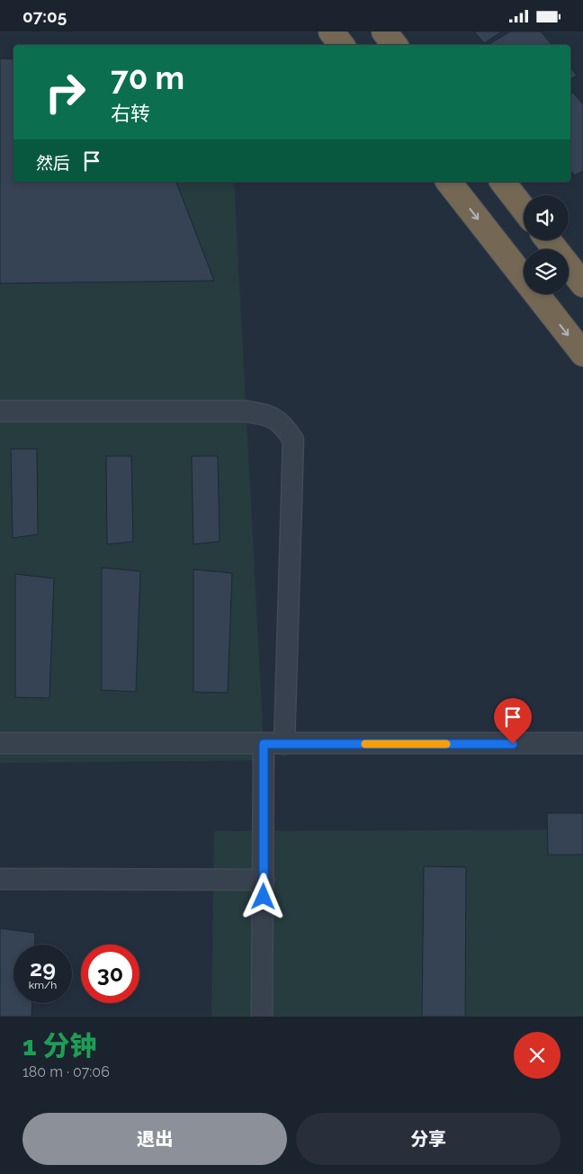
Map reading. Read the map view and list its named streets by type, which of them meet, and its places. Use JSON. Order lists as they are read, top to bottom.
{
  "page": {
    "status": "07:05",
    "turn": ["70 m", "右转"],
    "then": "然后",
    "speed": "29 km/h",
    "limit": "30",
    "heading": ["1 分钟", "180 m · 07:06"],
    "buttons": ["退出", "分享"]
  }
}
